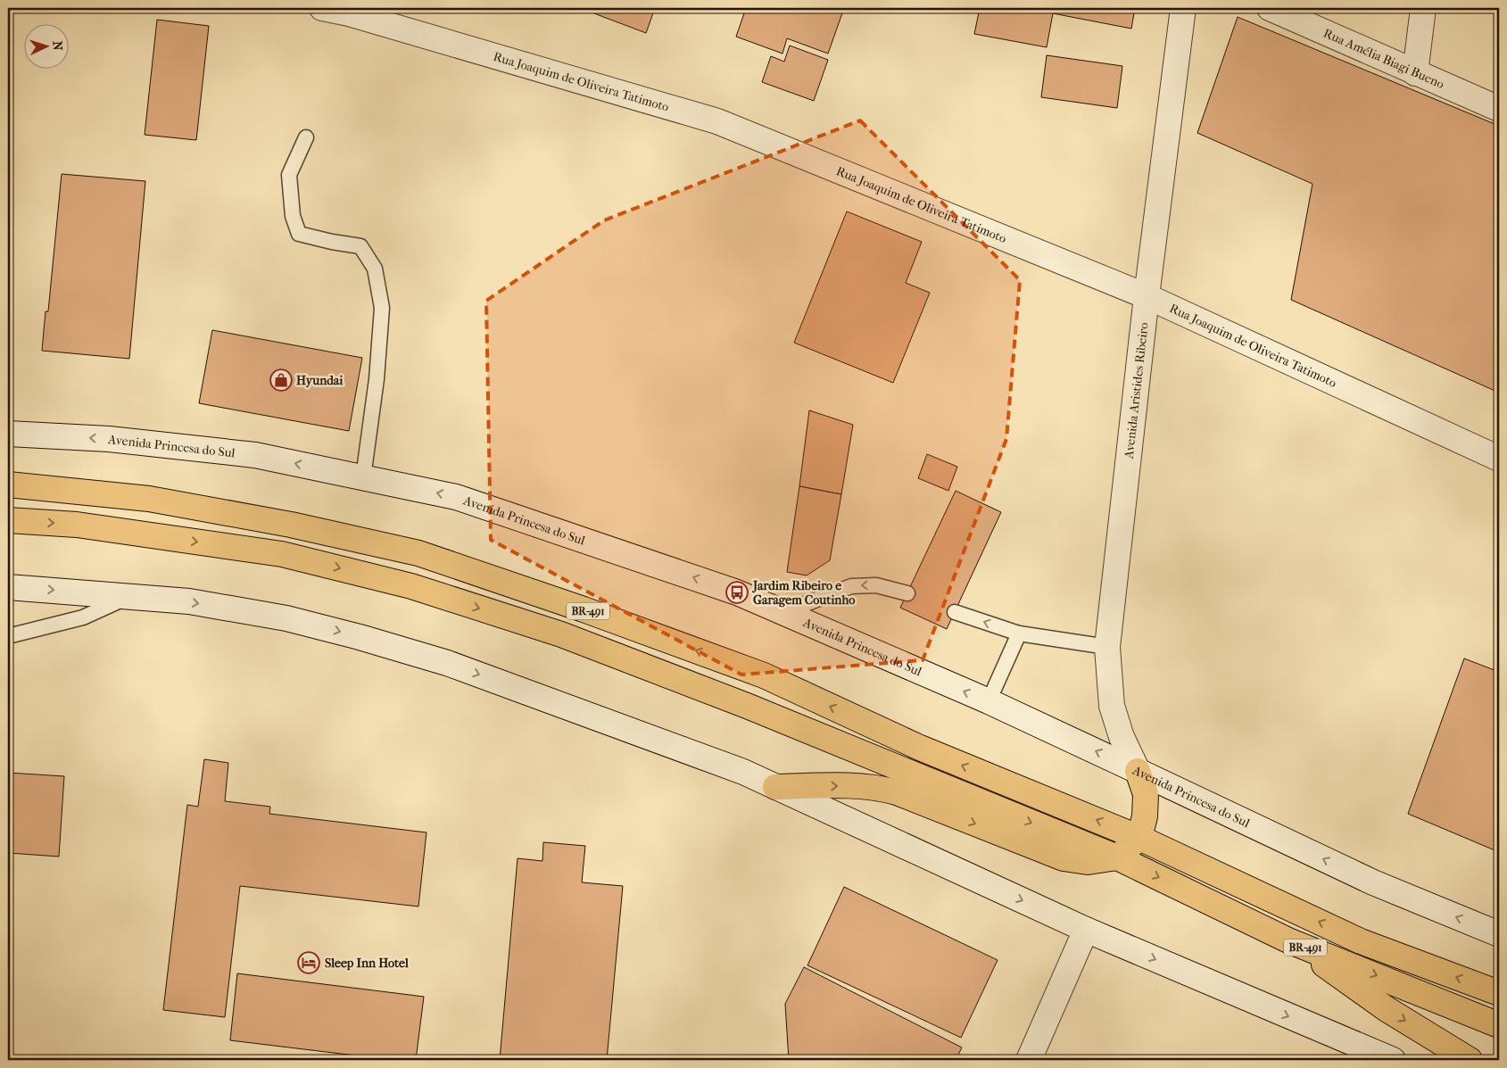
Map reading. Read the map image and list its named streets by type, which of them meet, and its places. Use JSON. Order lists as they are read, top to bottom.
{
  "streets": {
    "highway": ["BR-491"],
    "main road": [
      "Rua Amélia Biagi Bueno",
      "Rua Joaquim de Oliveira Tatimoto",
      "Avenida Aristides Ribeiro",
      "Avenida Princesa do Sul"
    ]
  },
  "crossings": [
    ["Rua Joaquim de Oliveira Tatimoto", "Avenida Aristides Ribeiro"],
    ["Avenida Aristides Ribeiro", "Avenida Princesa do Sul"]
  ],
  "places": {
    "shop": ["Hyundai"],
    "bus stop": ["Jardim Ribeiro e Garagem Coutinho"],
    "hotel": ["Sleep Inn Hotel"]
  },
  "north": "right"
}
